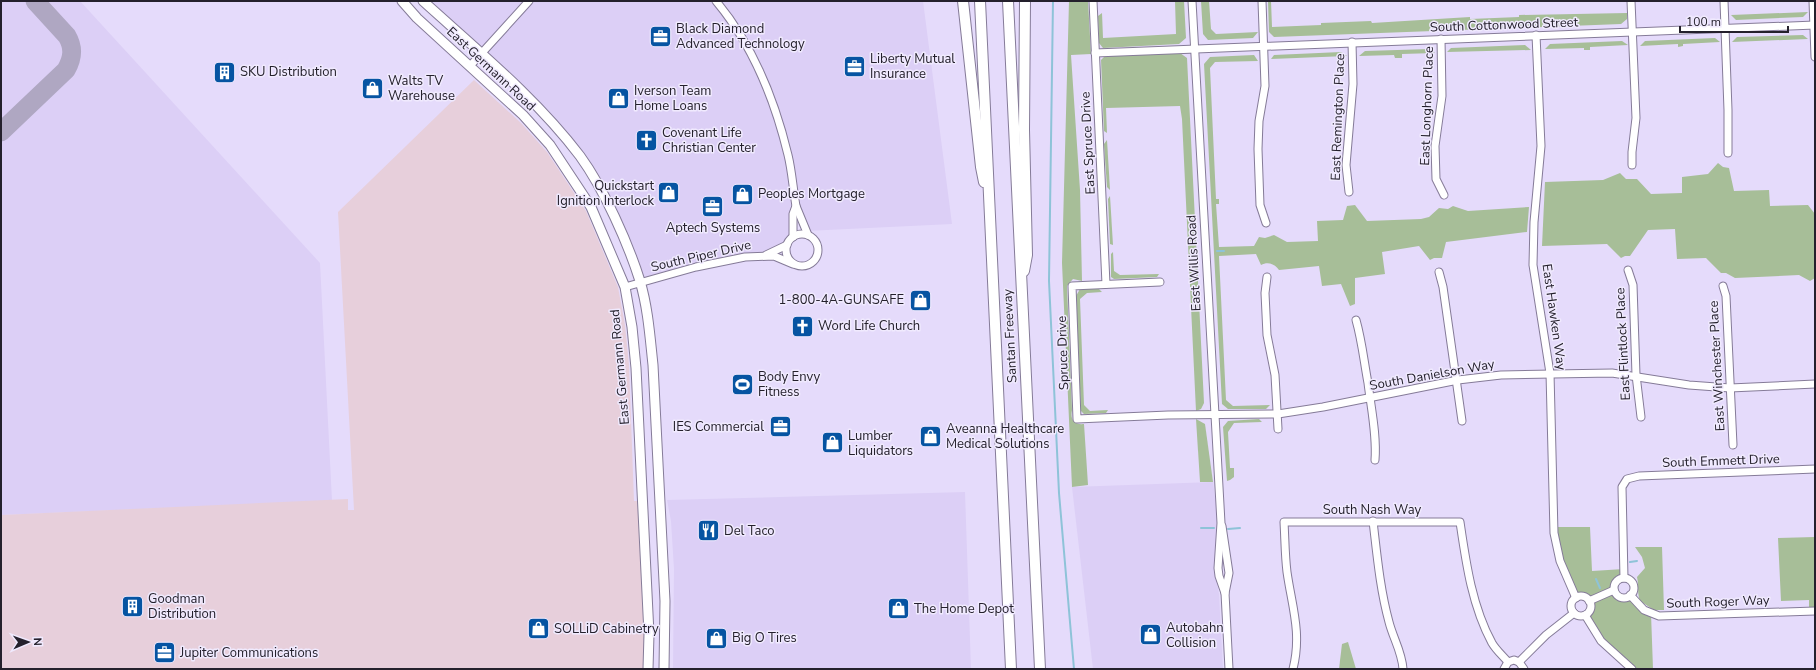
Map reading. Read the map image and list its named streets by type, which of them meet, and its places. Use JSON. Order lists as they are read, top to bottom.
{
  "streets": {
    "highway": ["Santan Freeway"],
    "main road": ["East Germann Road"],
    "street": [
      "South Cottonwood Street",
      "East Longhorn Place",
      "East Remington Place",
      "East Spruce Drive",
      "South Piper Drive",
      "East Willis Road",
      "East Hawken Way",
      "East Flintlock Place",
      "Spruce Drive",
      "East Winchester Place",
      "South Danielson Way",
      "South Emmett Drive",
      "South Nash Way",
      "South Roger Way"
    ]
  },
  "crossings": [
    ["South Cottonwood Street", "East Longhorn Place"],
    ["South Cottonwood Street", "East Remington Place"],
    ["South Cottonwood Street", "East Spruce Drive"],
    ["South Cottonwood Street", "East Willis Road"],
    ["South Cottonwood Street", "East Hawken Way"],
    ["East Germann Road", "South Piper Drive"],
    ["East Spruce Drive", "Spruce Drive"],
    ["East Willis Road", "South Danielson Way"],
    ["East Hawken Way", "South Danielson Way"],
    ["East Flintlock Place", "South Danielson Way"],
    ["Spruce Drive", "South Danielson Way"],
    ["East Winchester Place", "South Danielson Way"],
    ["South Emmett Drive", "South Roger Way"]
  ],
  "places": {
    "office": [
      "Black Diamond Advanced Technology",
      "Liberty Mutual Insurance",
      "Aptech Systems",
      "IES Commercial",
      "Jupiter Communications"
    ],
    "building": ["SKU Distribution", "Goodman Distribution"],
    "shop": [
      "Walts TV Warehouse",
      "Iverson Team Home Loans",
      "Quickstart Ignition Interlock",
      "Peoples Mortgage",
      "1-800-4A-GUNSAFE",
      "Aveanna Healthcare Medical Solutions",
      "Lumber Liquidators",
      "The Home Depot",
      "SOLLiD Cabinetry",
      "Autobahn Collision",
      "Big O Tires"
    ],
    "church": ["Covenant Life Christian Center", "Word Life Church"],
    "sports": ["Body Envy Fitness"],
    "restaurant": ["Del Taco"]
  },
  "scale_bar": "100 m",
  "north": "right"
}
